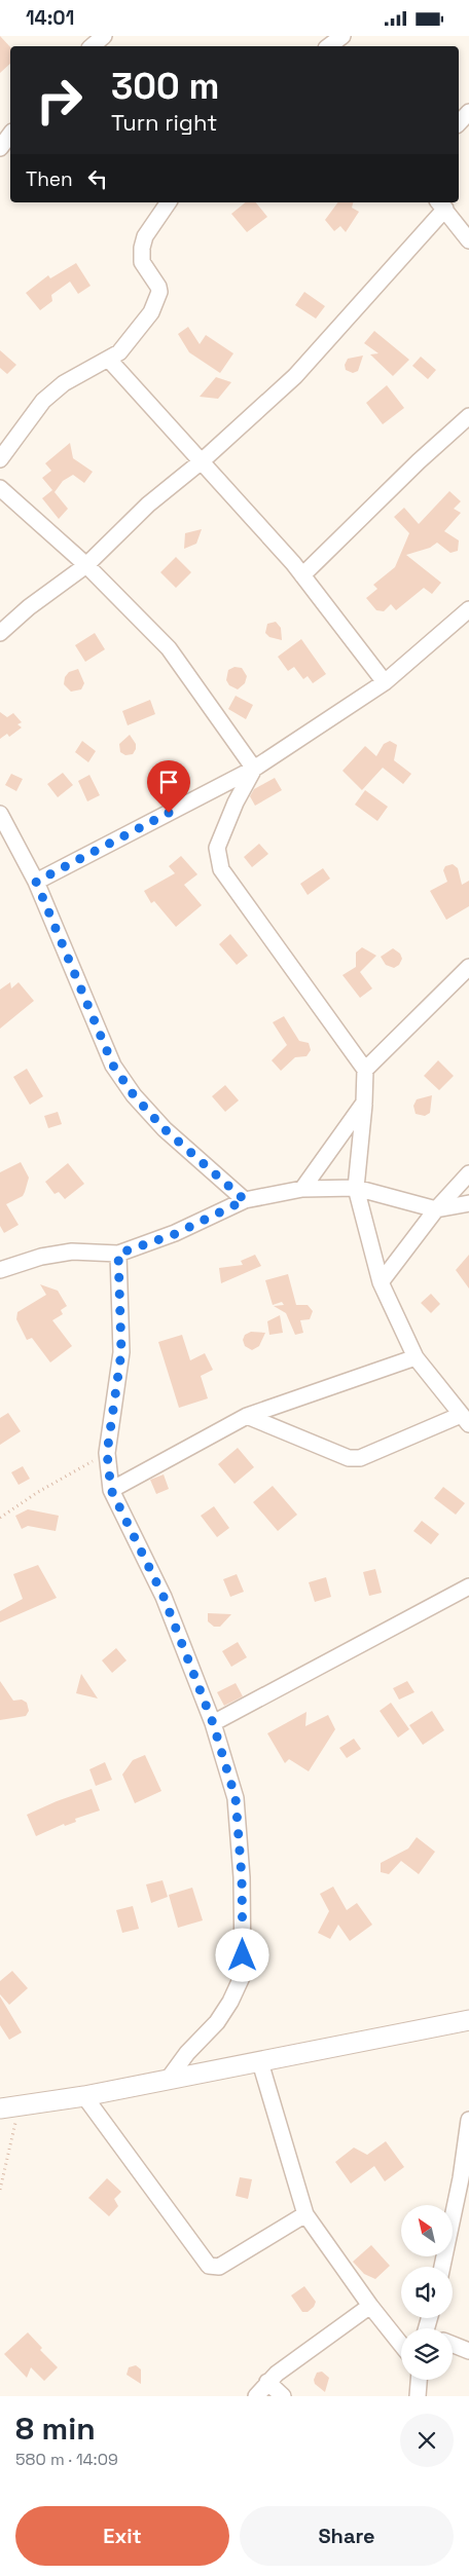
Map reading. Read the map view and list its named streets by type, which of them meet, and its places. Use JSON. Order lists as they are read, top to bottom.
{
  "north": "top left",
  "page": {
    "status": "14:01",
    "turn": ["300 m", "Turn right"],
    "then": "Then",
    "heading": ["8 min", "580 m · 14:09"],
    "buttons": ["Exit", "Share"]
  }
}
